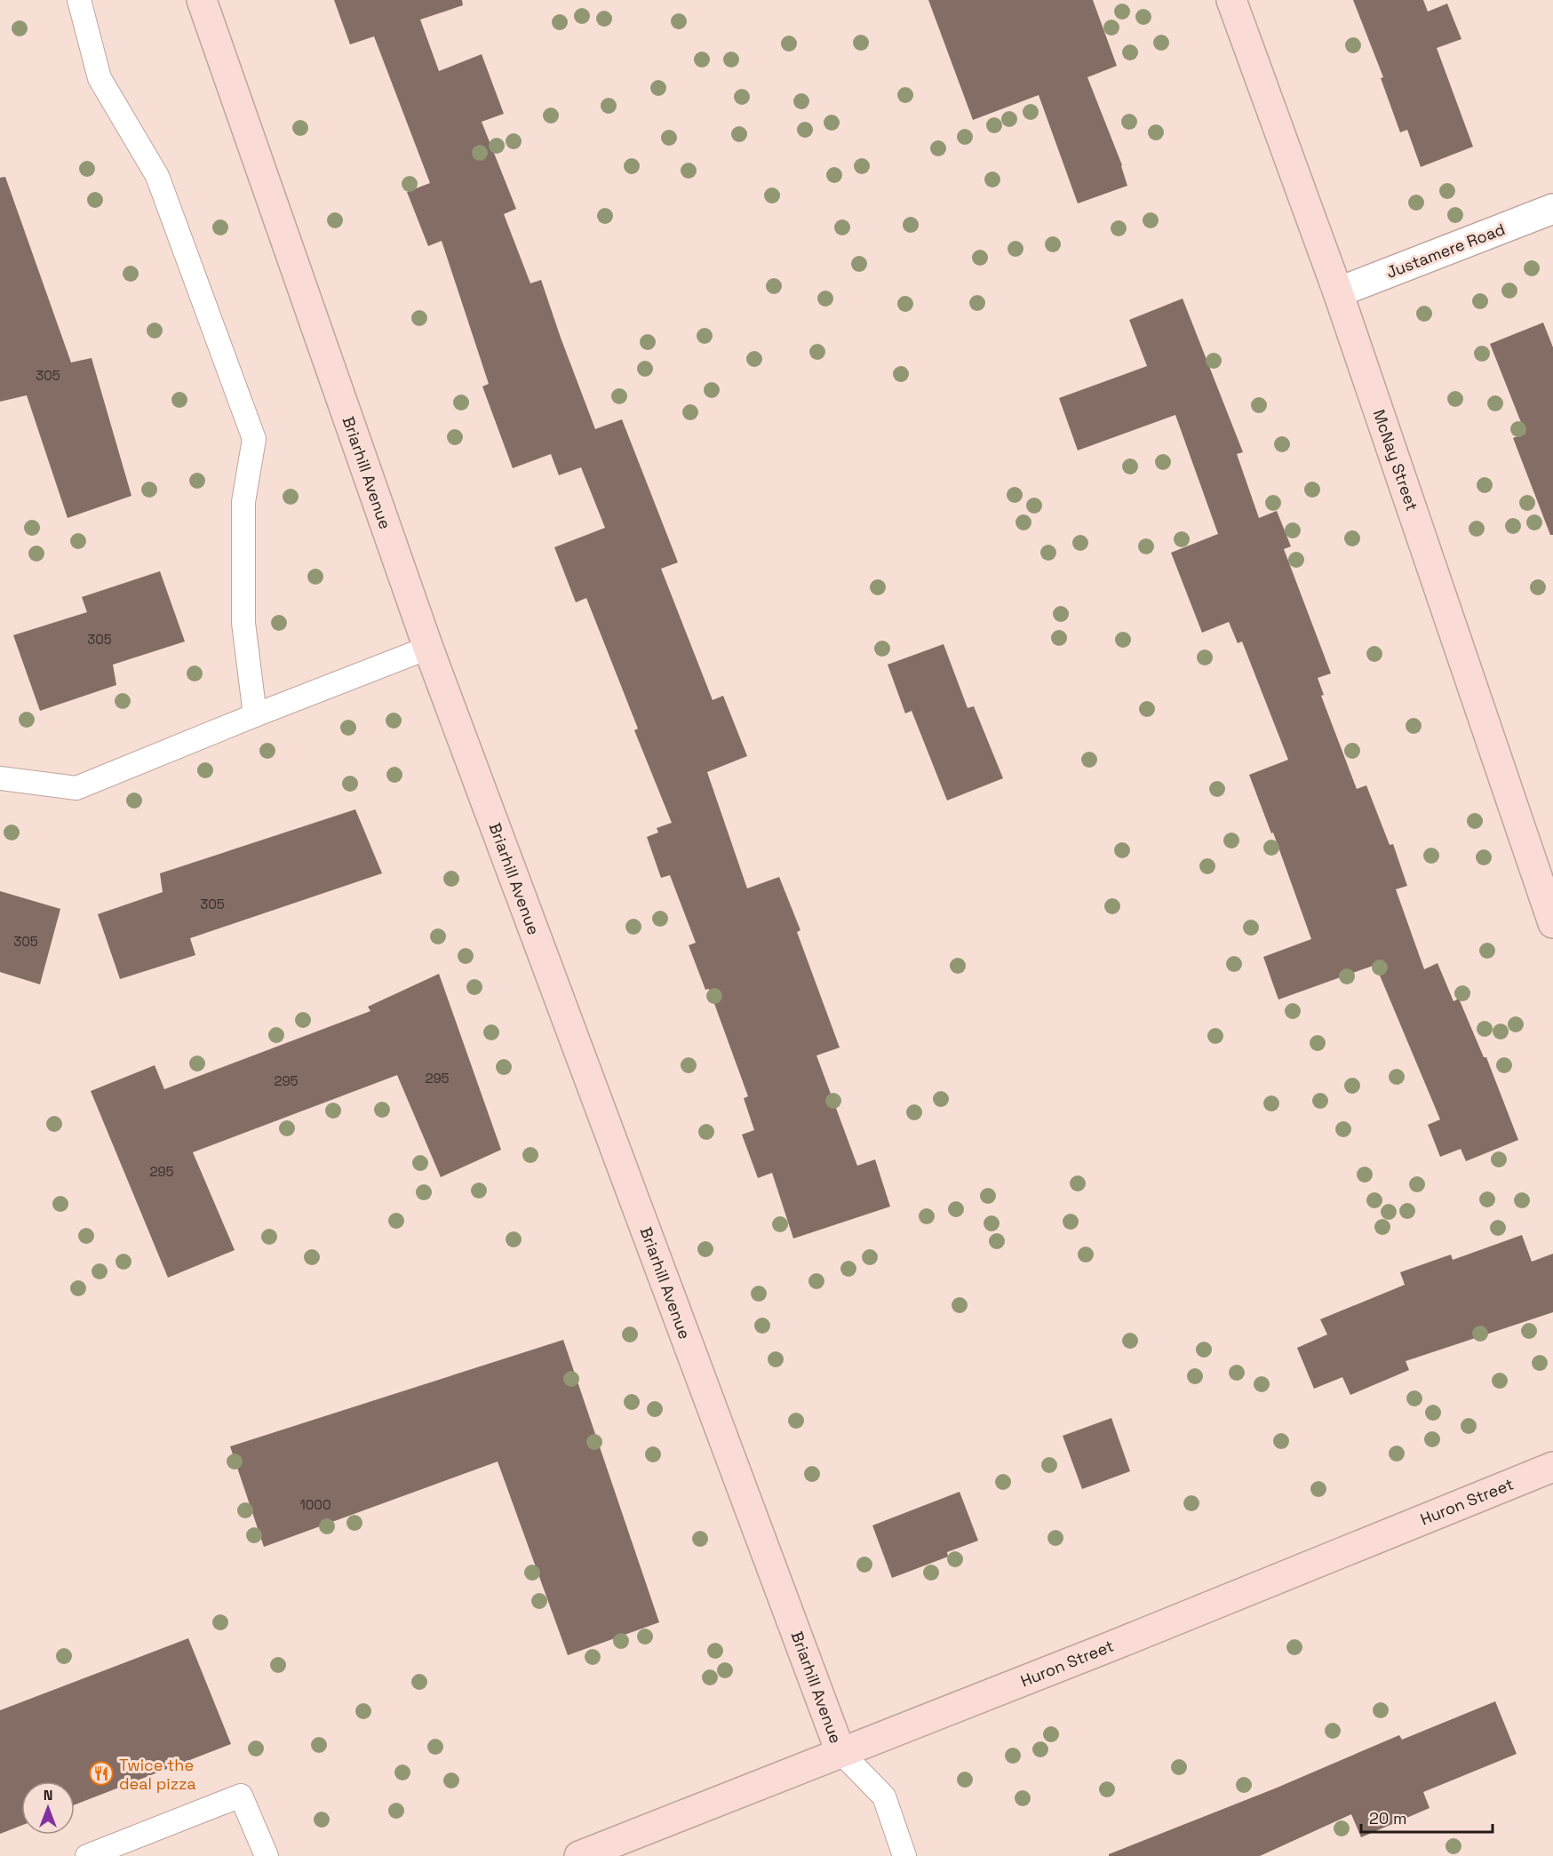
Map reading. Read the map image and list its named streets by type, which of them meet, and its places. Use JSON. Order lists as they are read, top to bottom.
{
  "streets": {
    "street": [
      "Justamere Road",
      "McNay Street",
      "Briarhill Avenue",
      "Huron Street"
    ]
  },
  "crossings": [
    ["Justamere Road", "McNay Street"],
    ["Briarhill Avenue", "Huron Street"]
  ],
  "places": {
    "restaurant": ["Twice the deal pizza"]
  },
  "house_numbers": [
    "305",
    "305",
    "305",
    "305",
    "295",
    "295",
    "295",
    "1000"
  ],
  "scale_bar": "20 m",
  "north": "top"
}
